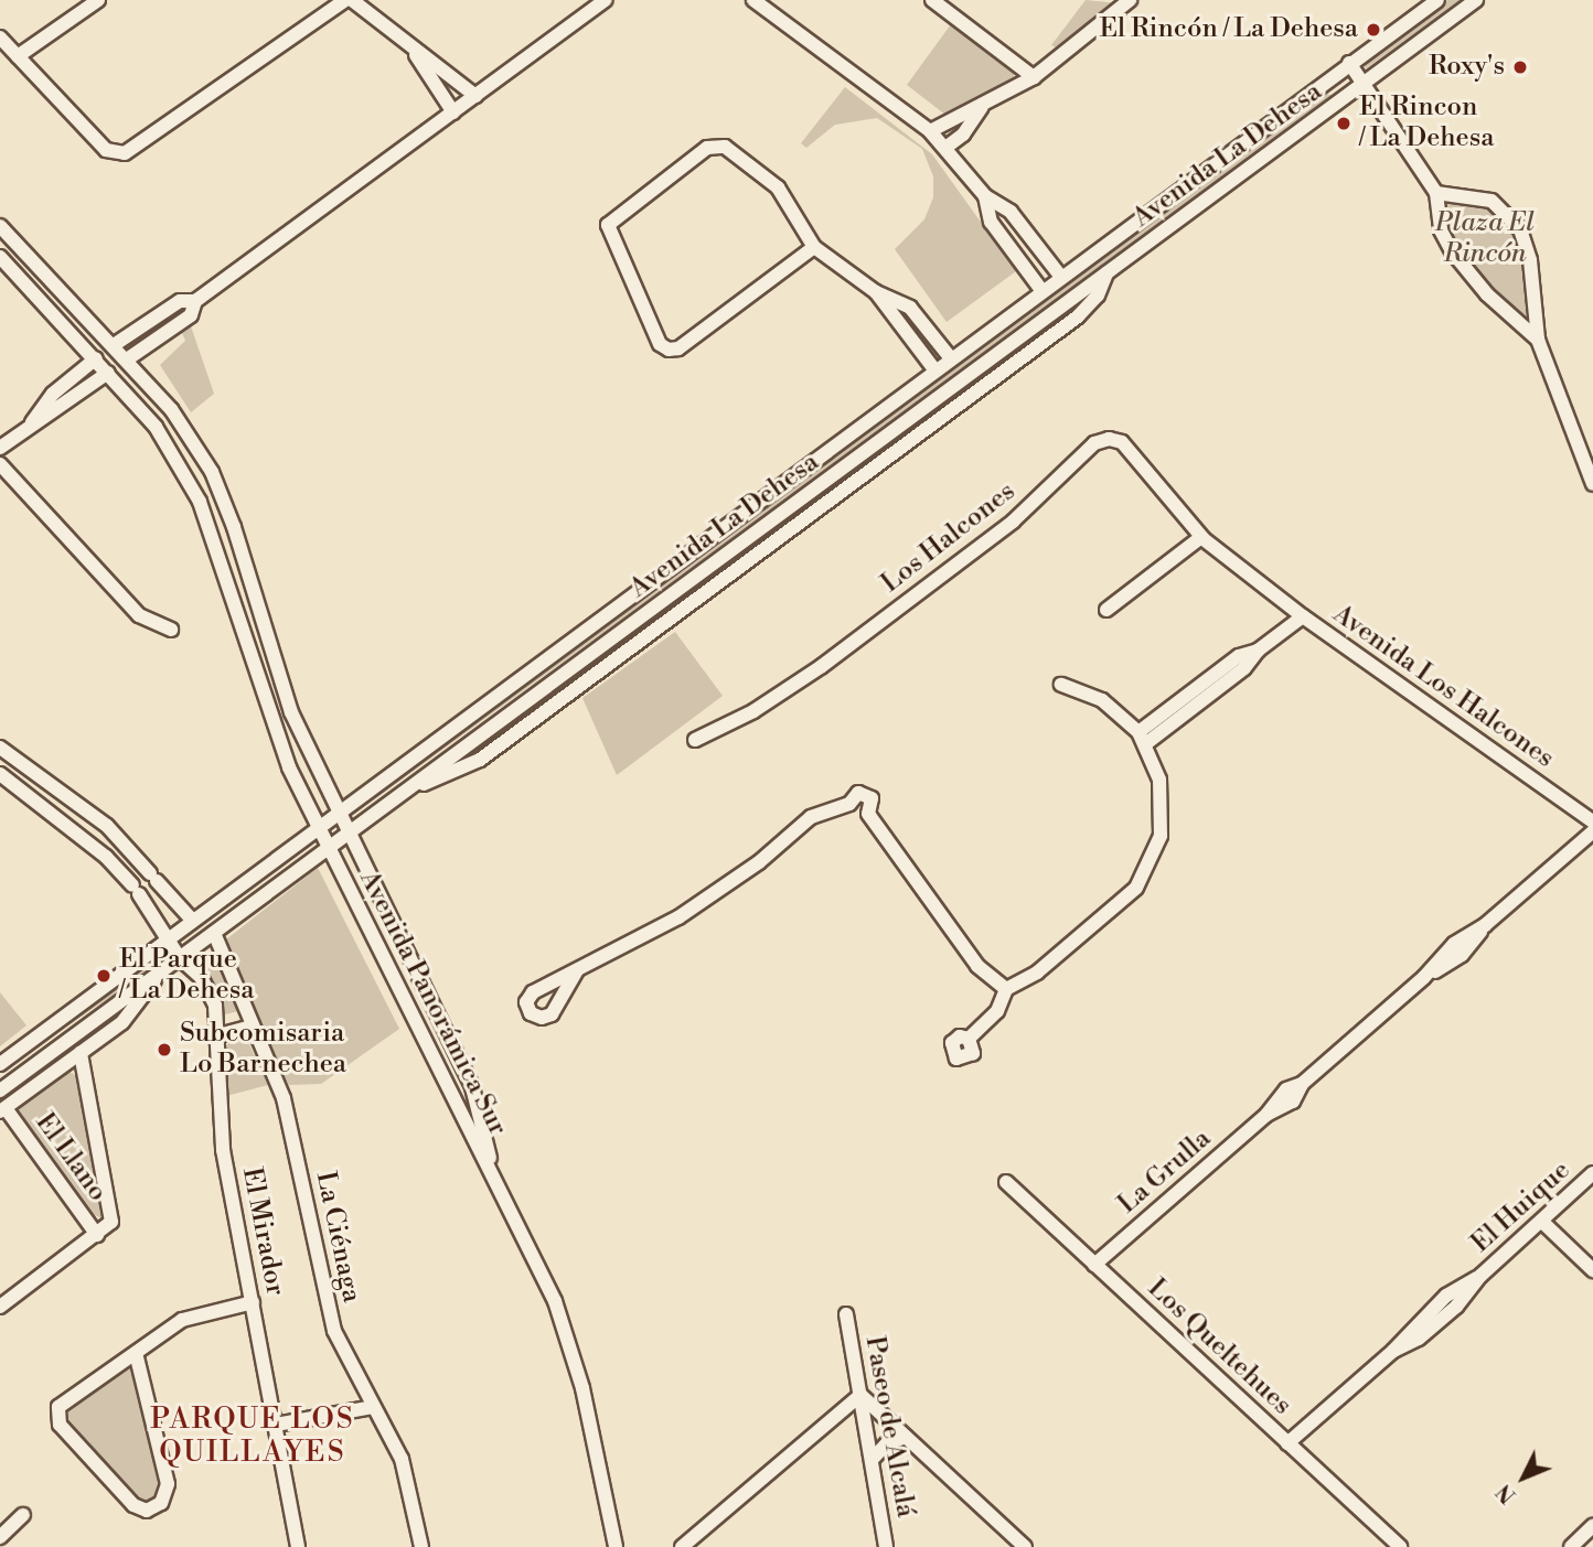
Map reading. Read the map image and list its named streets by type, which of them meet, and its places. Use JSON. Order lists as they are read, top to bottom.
{
  "streets": {
    "street": [
      "Avenida La Dehesa",
      "Los Halcones",
      "Avenida Los Halcones",
      "Avenida Panorámica Sur",
      "El Llano",
      "La Grulla",
      "El Huique",
      "El Mirador",
      "La Ciénaga",
      "Los Queltehues",
      "Paseo de Alcalá"
    ]
  },
  "crossings": [
    ["Avenida La Dehesa", "Avenida Panorámica Sur"],
    ["Avenida La Dehesa", "El Mirador"],
    ["Avenida La Dehesa", "La Ciénaga"],
    ["Los Halcones", "Avenida Los Halcones"],
    ["La Grulla", "Los Queltehues"],
    ["El Huique", "Los Queltehues"]
  ],
  "districts": ["PARQUE LOS QUILLAYES"],
  "parks": ["Plaza El Rincón"],
  "places": [
    "El Rincón / La Dehesa",
    "Roxy's",
    "El Rincon / La Dehesa",
    "El Parque / La Dehesa",
    "Subcomisaria Lo Barnechea"
  ],
  "north": "bottom left"
}
